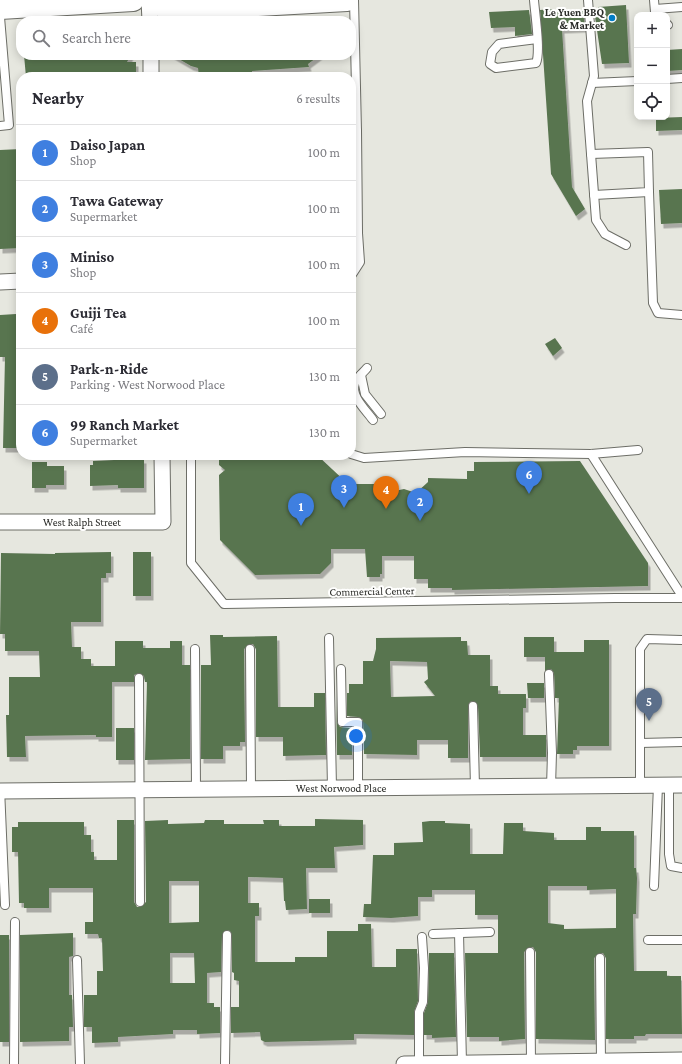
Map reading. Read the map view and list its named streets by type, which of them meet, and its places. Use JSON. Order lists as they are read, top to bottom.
{
  "streets": {
    "street": ["West Ralph Street", "West Norwood Place"],
    "lane": ["Commercial Center"]
  },
  "places": ["Le Yuen BBQ & Market"],
  "page": {
    "map_buttons": ["+", "−"],
    "search": "Search here",
    "heading": ["Nearby", "6 results"],
    "list": [
      {
        "mark": "1",
        "name": "Daiso Japan",
        "note": "Shop",
        "value": "100 m"
      },
      {
        "mark": "2",
        "name": "Tawa Gateway",
        "note": "Supermarket",
        "value": "100 m"
      },
      {
        "mark": "3",
        "name": "Miniso",
        "note": "Shop",
        "value": "100 m"
      },
      {
        "mark": "4",
        "name": "Guiji Tea",
        "note": "Café",
        "value": "100 m"
      },
      {
        "mark": "5",
        "name": "Park-n-Ride",
        "note": "Parking · West Norwood Place",
        "value": "130 m"
      },
      {
        "mark": "6",
        "name": "99 Ranch Market",
        "note": "Supermarket",
        "value": "130 m"
      }
    ],
    "pins": [
      "6",
      "3",
      "4",
      "2",
      "1",
      "5"
    ]
  }
}
